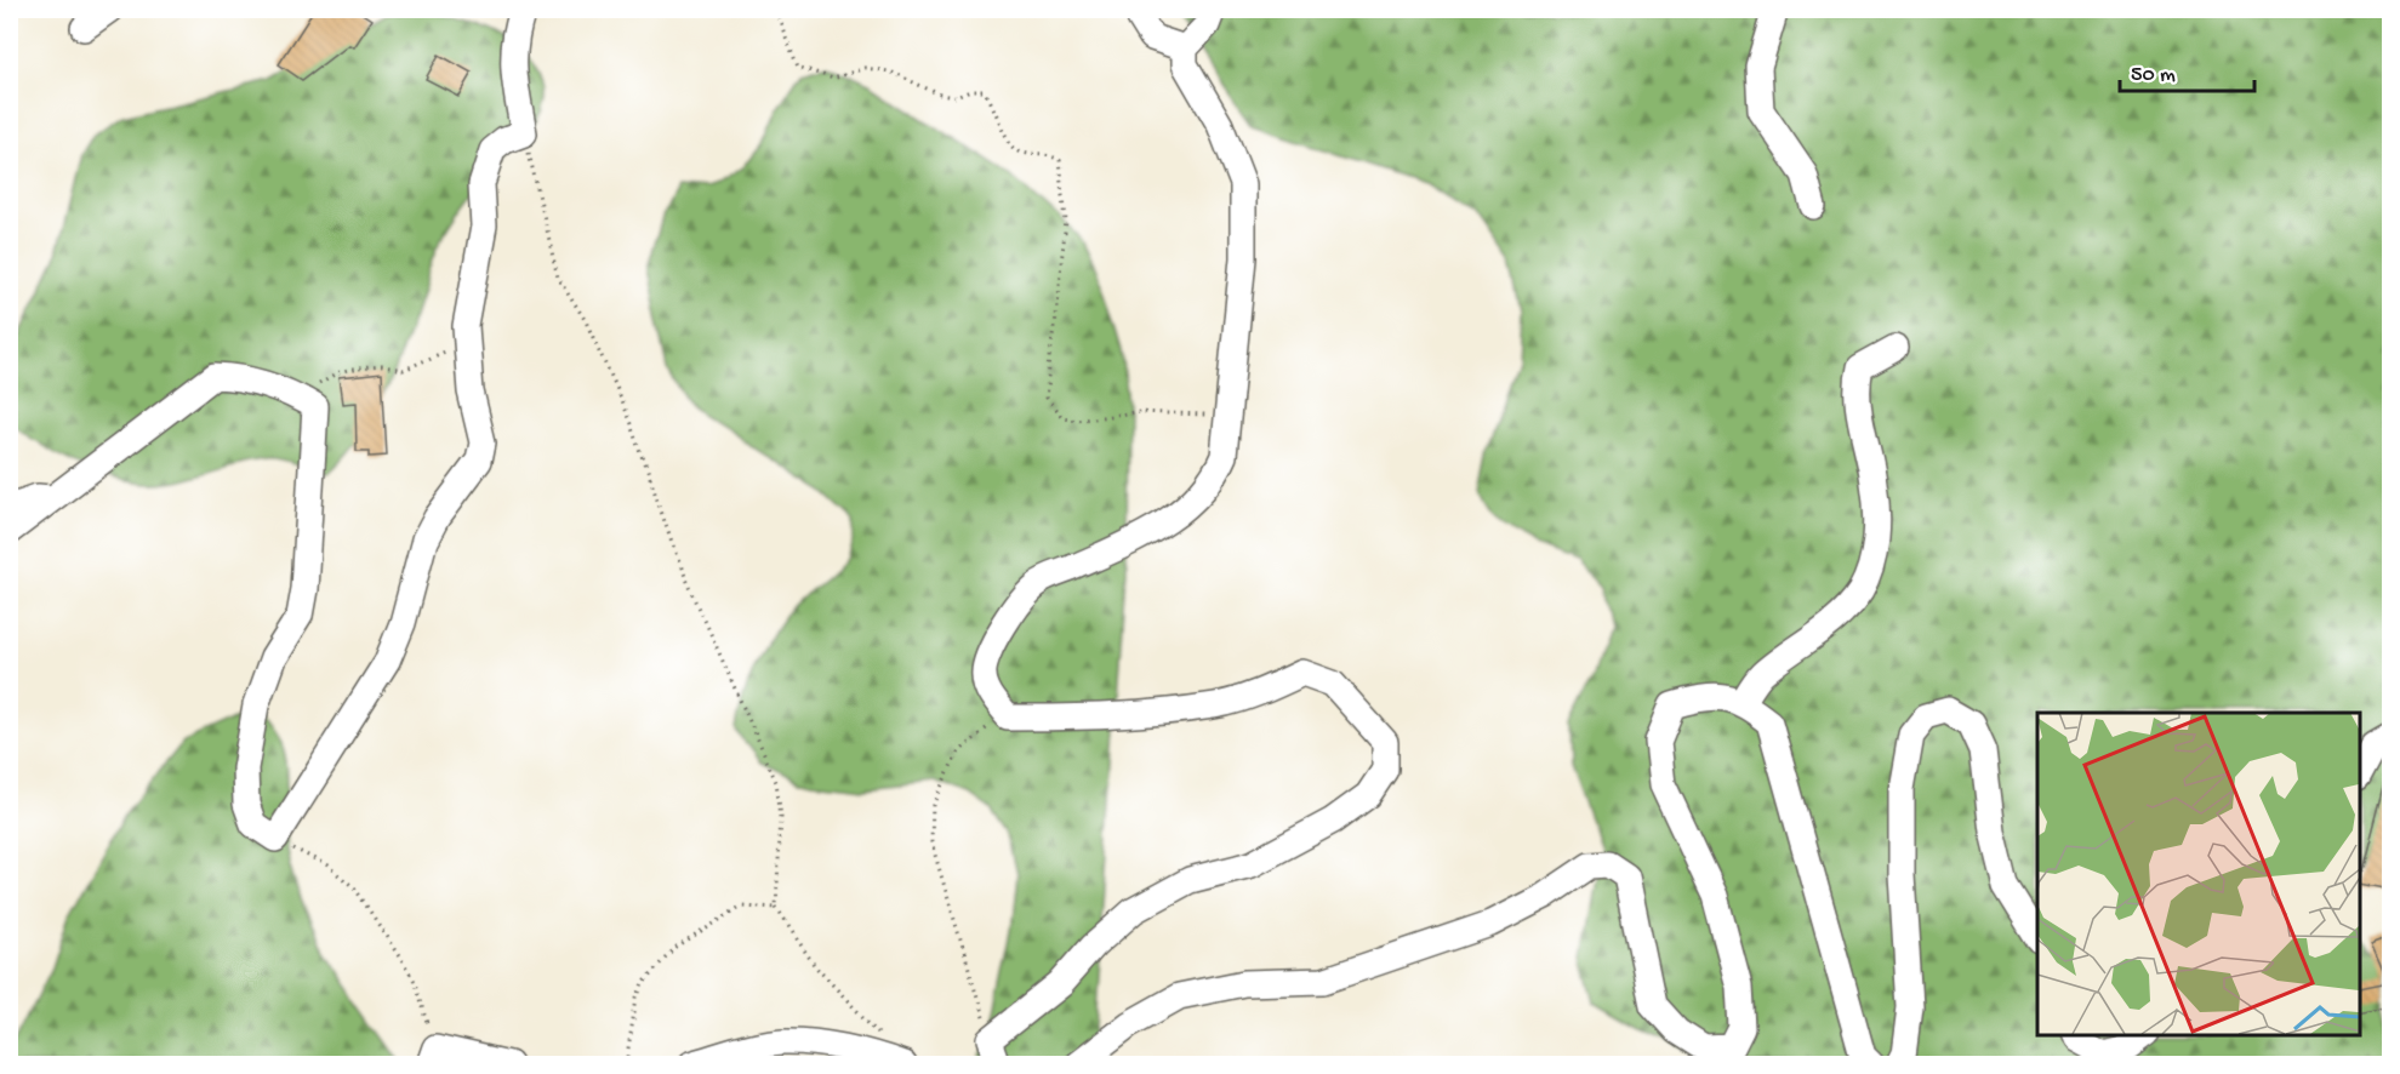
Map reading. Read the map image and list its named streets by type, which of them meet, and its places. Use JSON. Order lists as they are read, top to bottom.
{
  "scale_bar": "50 m"
}
